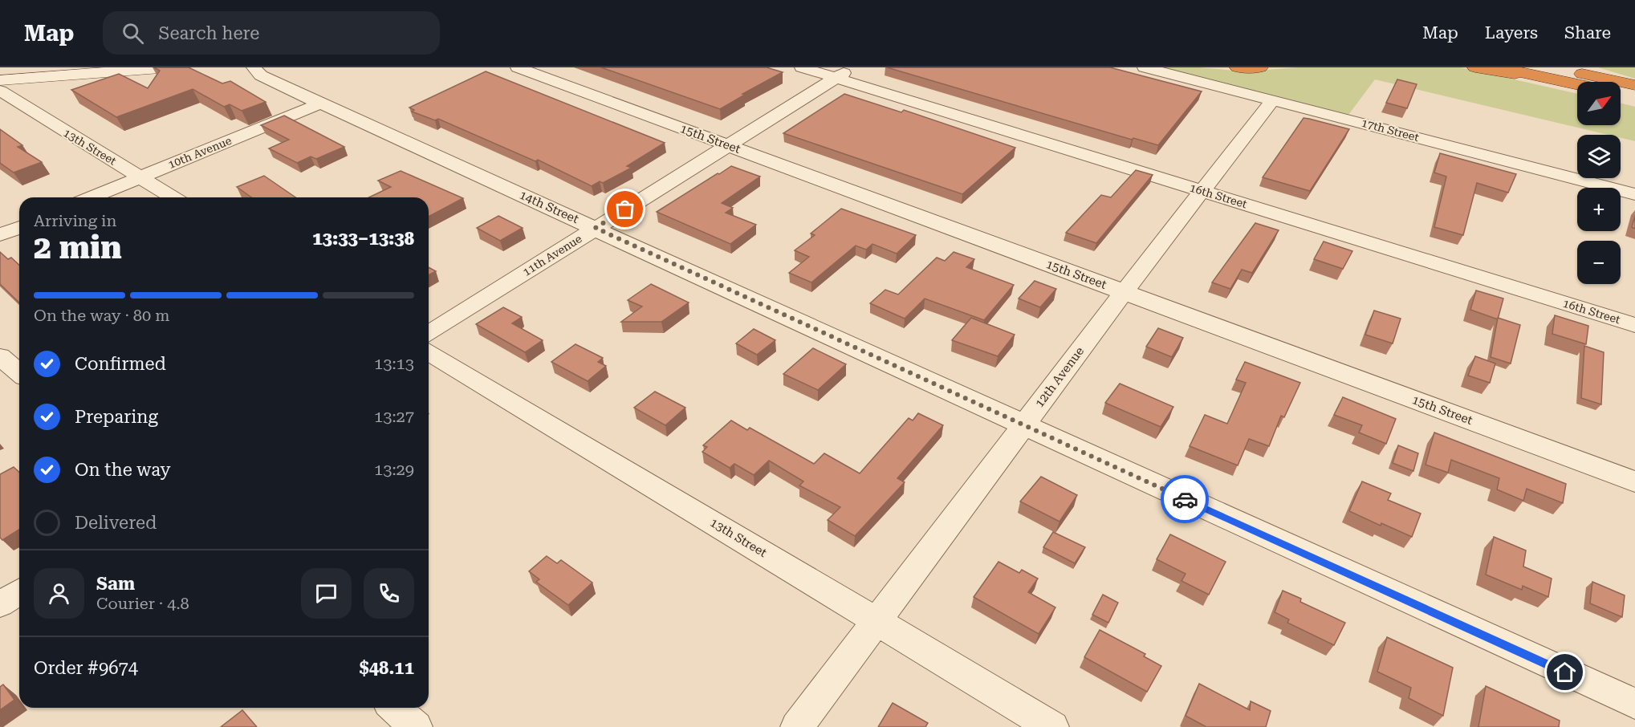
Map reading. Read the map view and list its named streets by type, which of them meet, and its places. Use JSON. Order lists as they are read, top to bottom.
{
  "streets": {
    "street": [
      "17th Street",
      "15th Street",
      "13th Street",
      "10th Avenue",
      "16th Street",
      "14th Street",
      "11th Avenue",
      "12th Avenue"
    ]
  },
  "crossings": [
    ["17th Street", "12th Avenue"],
    ["15th Street", "11th Avenue"],
    ["15th Street", "12th Avenue"],
    ["13th Street", "10th Avenue"],
    ["13th Street", "12th Avenue"],
    ["10th Avenue", "14th Street"],
    ["16th Street", "11th Avenue"],
    ["16th Street", "12th Avenue"],
    ["14th Street", "11th Avenue"],
    ["14th Street", "12th Avenue"]
  ],
  "north": "top right",
  "page": {
    "header": "Map",
    "search": "Search here",
    "nav": ["Map", "Layers", "Share"],
    "map_buttons": ["+", "−"],
    "heading": ["2 min", "Arriving in", "13:33–13:38"],
    "panel": [
      "Sam",
      "Courier · 4.8",
      "Order #9674",
      "$48.11"
    ],
    "bar": "On the way · 80 m",
    "list": [
      ["Confirmed", "13:13"],
      ["Preparing", "13:27"],
      ["On the way", "13:29"],
      "Delivered"
    ]
  }
}
